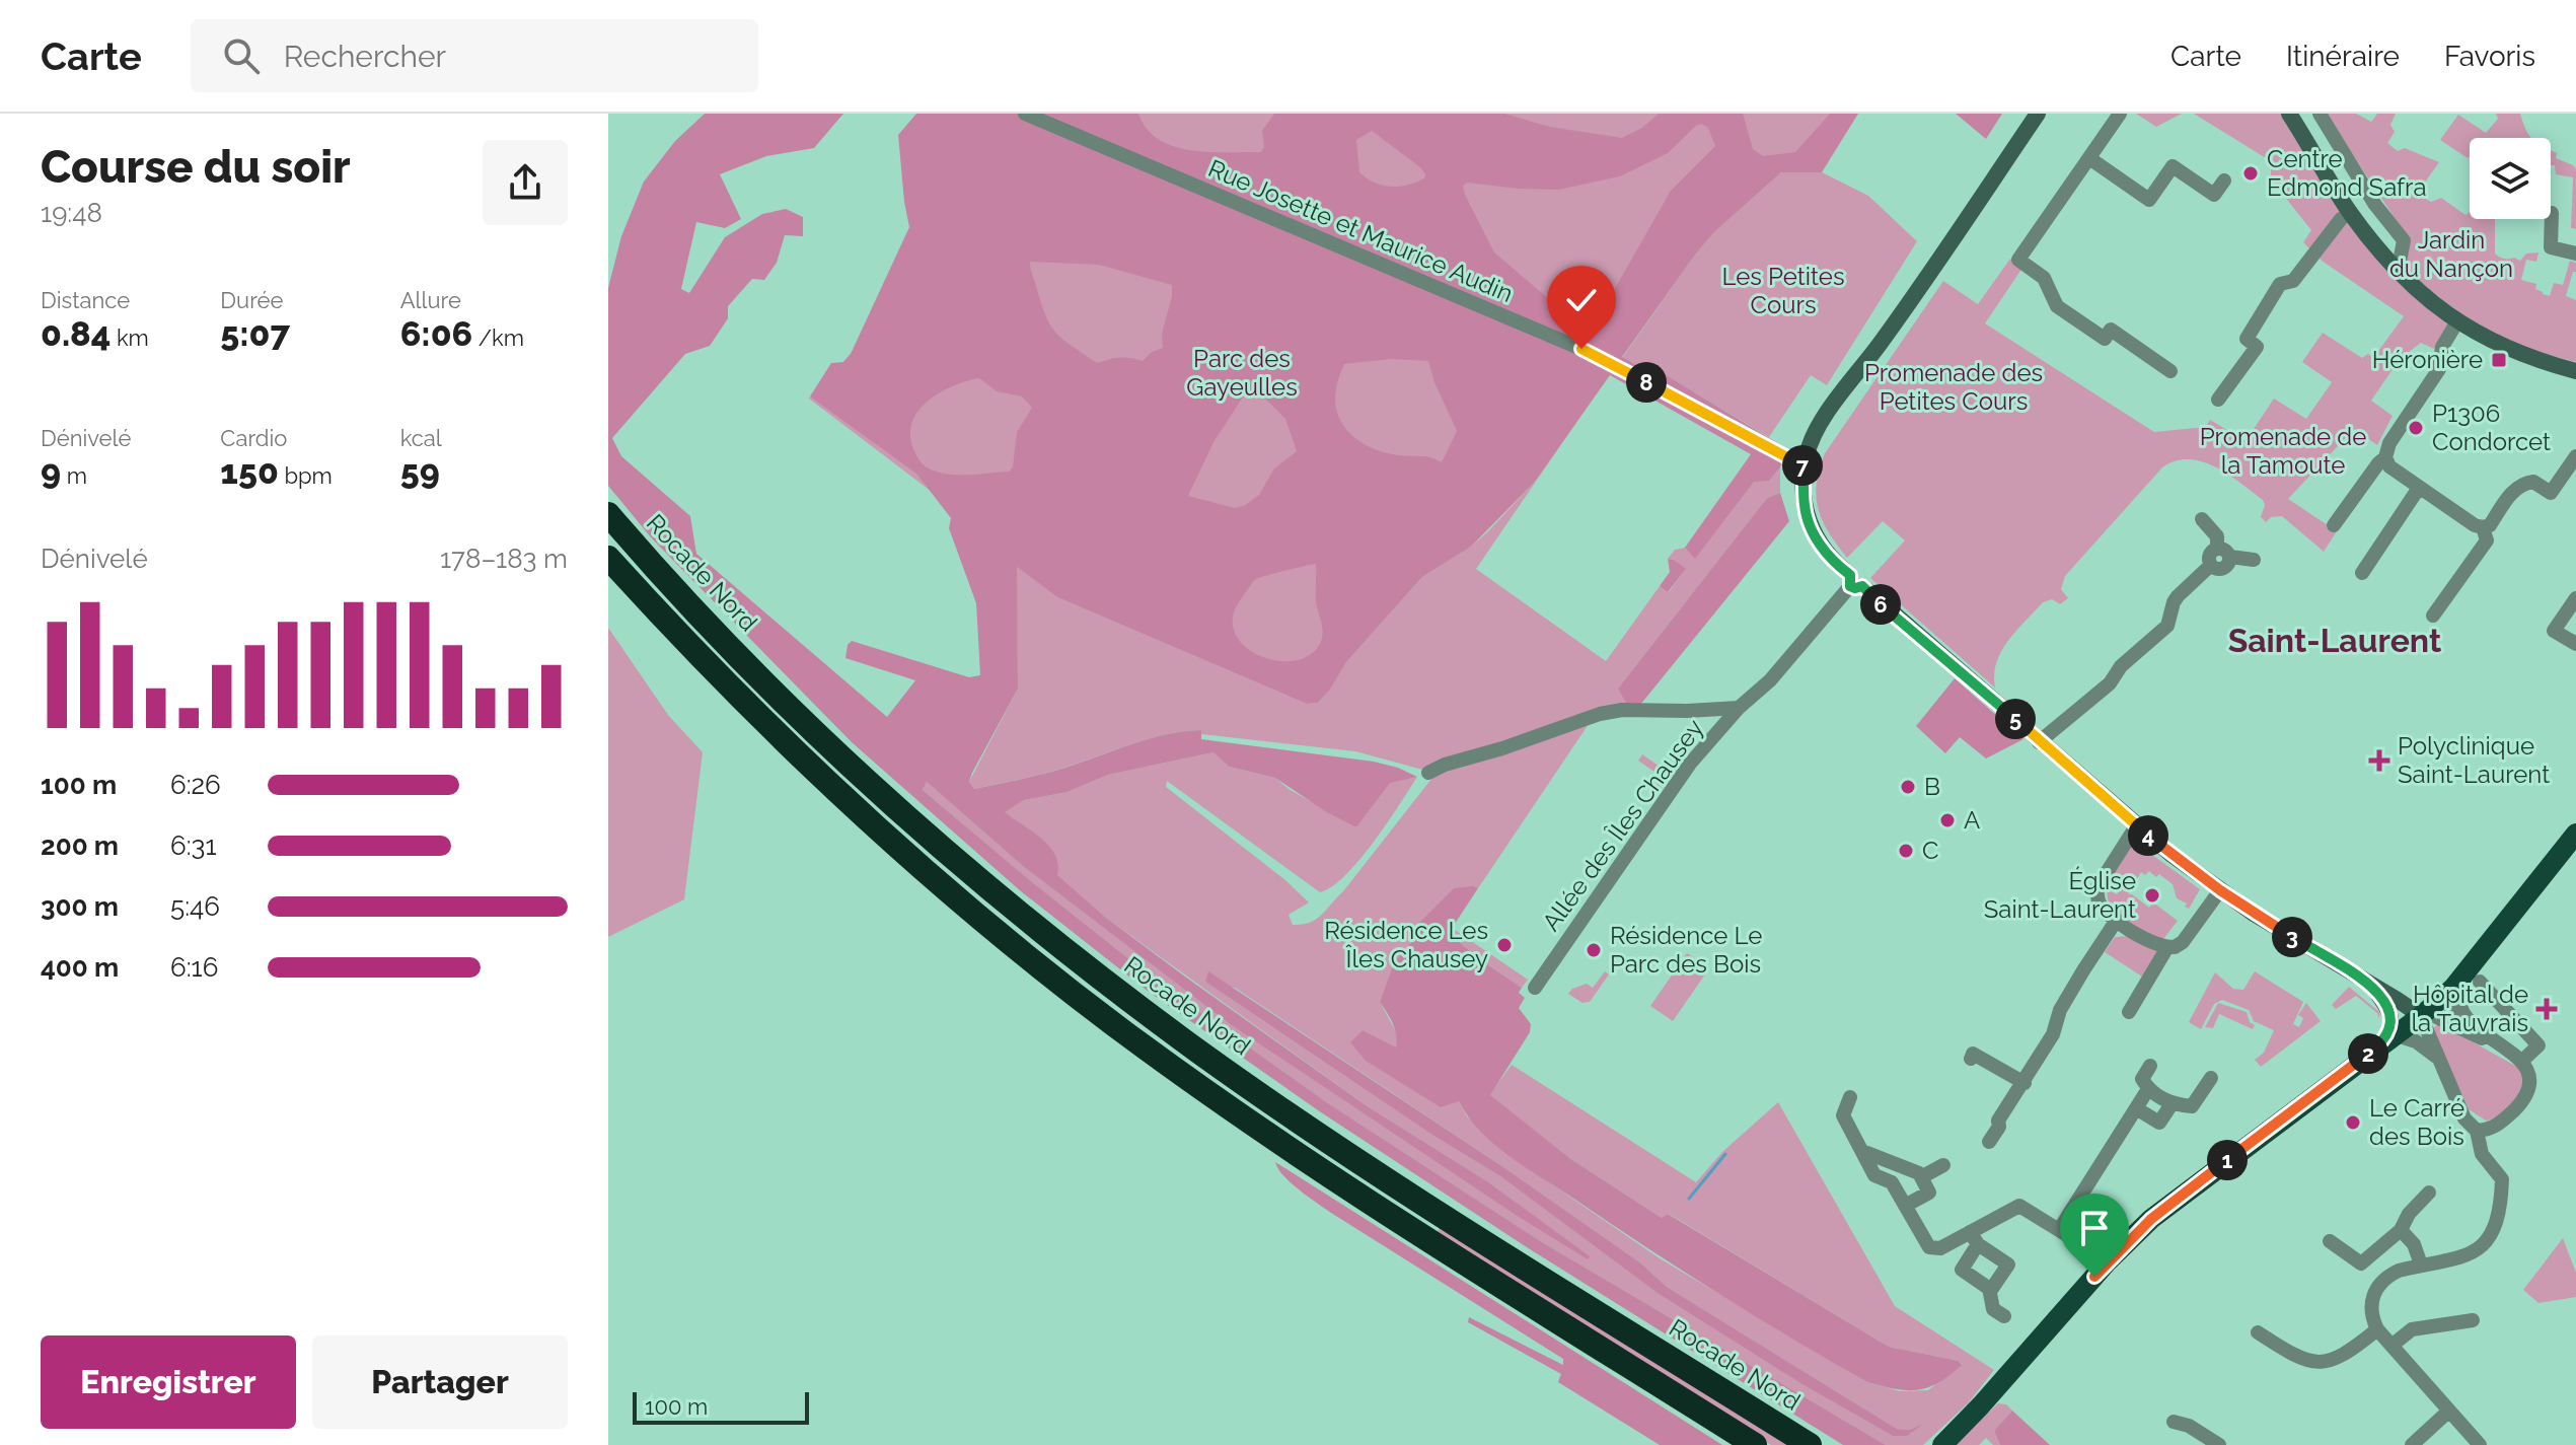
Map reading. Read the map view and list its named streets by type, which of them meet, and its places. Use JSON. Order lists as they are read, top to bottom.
{
  "streets": {
    "highway": ["Rocade Nord"],
    "street": ["Rue Josette et Maurice Audin", "Allée des Îles Chausey"]
  },
  "districts": ["Saint-Laurent"],
  "parks": [
    "Jardin du Nançon",
    "Les Petites Cours",
    "Parc des Gayeulles",
    "Promenade des Petites Cours",
    "Promenade de la Tamoute"
  ],
  "places": {
    "other": [
      "Centre Edmond Safra",
      "P1306 Condorcet",
      "B",
      "A",
      "C",
      "Église Saint-Laurent",
      "Résidence Les Îles Chausey",
      "Résidence Le Parc des Bois",
      "Le Carré des Bois"
    ],
    "transit": ["Héronière"],
    "health": ["Polyclinique Saint-Laurent", "Hôpital de la Tauvrais"]
  },
  "scale_bar": "100 m",
  "page": {
    "header": "Carte",
    "search": "Rechercher",
    "nav": ["Carte", "Itinéraire", "Favoris"],
    "heading": ["Course du soir", "19:48"],
    "stats": [
      ["Distance", "0.84 km"],
      ["Durée", "5:07"],
      ["Allure", "6:06 /km"],
      ["Dénivelé", "9 m"],
      ["Cardio", "150 bpm"],
      ["kcal", "59"]
    ],
    "pins": [
      "8",
      "7",
      "6",
      "5",
      "4",
      "3",
      "2",
      "1"
    ],
    "chart": ["Dénivelé", "178–183 m"],
    "list": [
      {
        "name": "100 m",
        "note": "6:26"
      },
      {
        "name": "200 m",
        "note": "6:31"
      },
      {
        "name": "300 m",
        "note": "5:46"
      },
      {
        "name": "400 m",
        "note": "6:16"
      }
    ],
    "buttons": ["Enregistrer", "Partager"],
    "scale": "100 m"
  }
}
